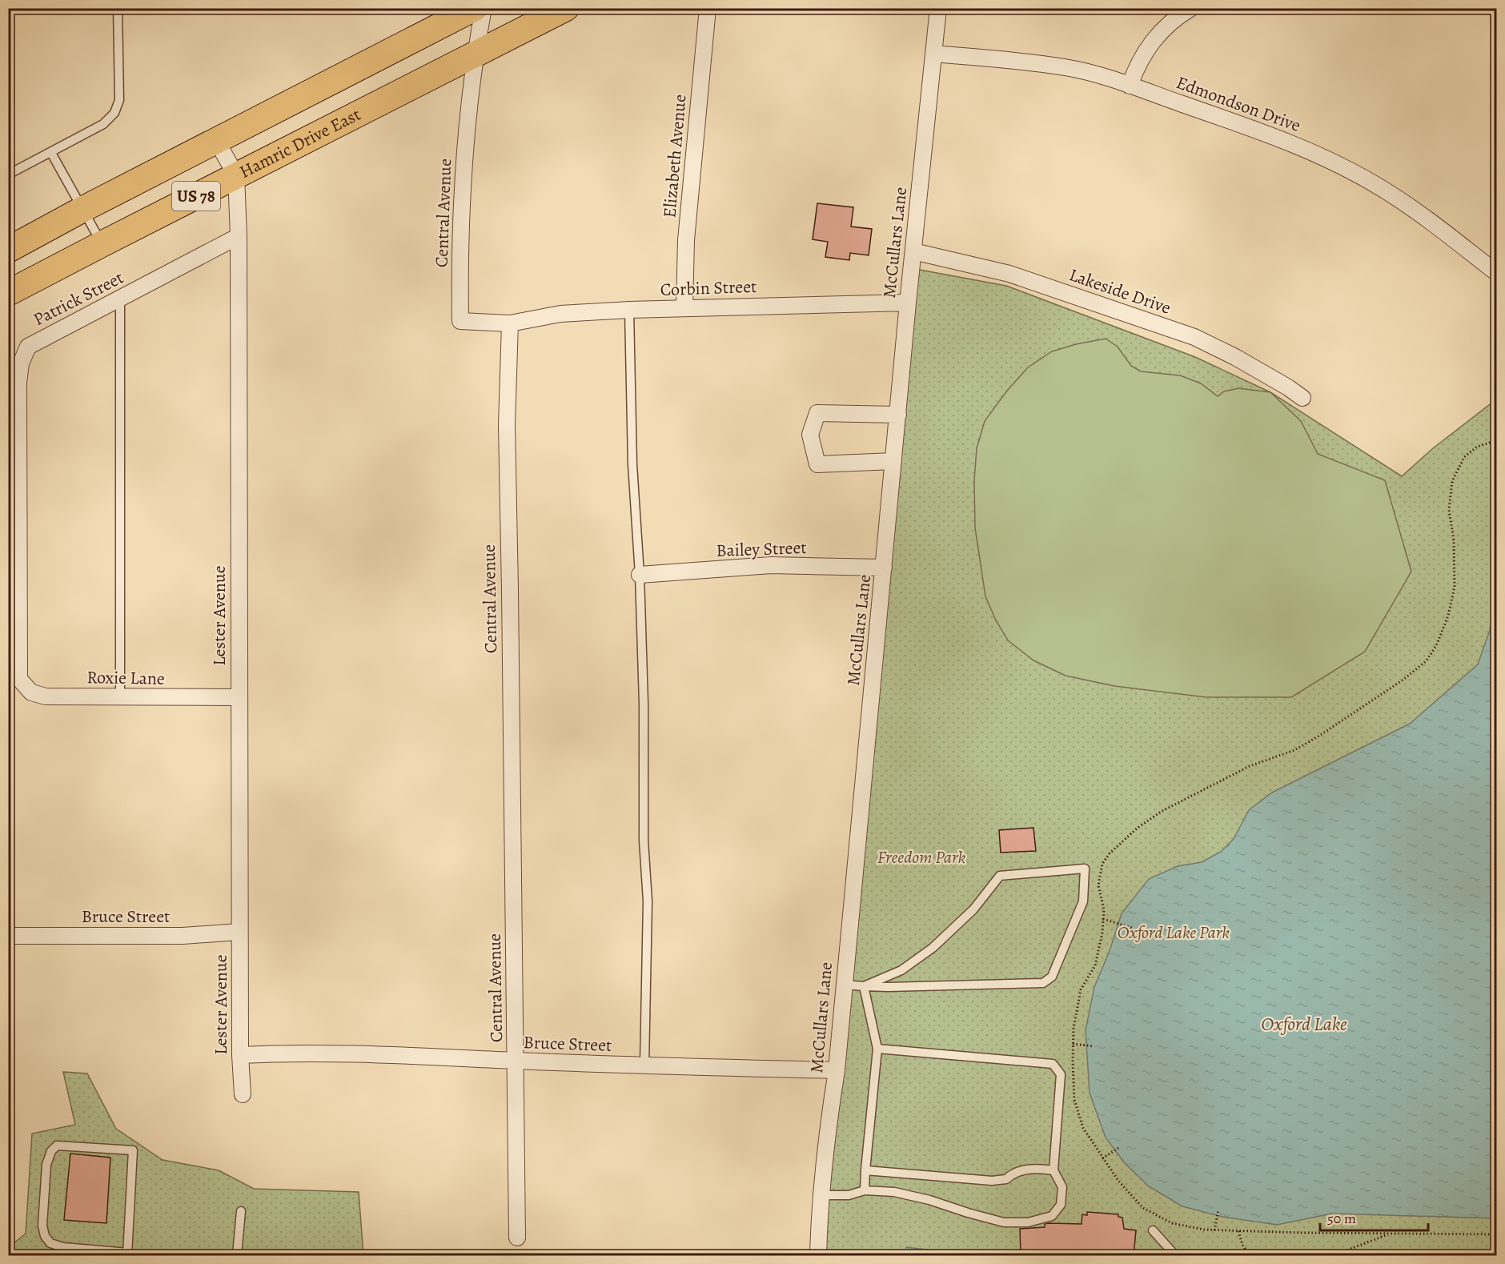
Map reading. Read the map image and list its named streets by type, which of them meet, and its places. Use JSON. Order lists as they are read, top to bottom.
{
  "streets": {
    "main road": ["Hamric Drive East", "US 78"],
    "street": [
      "Edmondson Drive",
      "Elizabeth Avenue",
      "Central Avenue",
      "McCullars Lane",
      "Corbin Street",
      "Lakeside Drive",
      "Patrick Street",
      "Bailey Street",
      "Lester Avenue",
      "Roxie Lane",
      "Bruce Street"
    ]
  },
  "crossings": [
    ["Edmondson Drive", "McCullars Lane"],
    ["Hamric Drive East", "Central Avenue"],
    ["Hamric Drive East", "Lester Avenue"],
    ["Elizabeth Avenue", "Corbin Street"],
    ["US 78", "Lester Avenue"],
    ["Central Avenue", "Corbin Street"],
    ["Central Avenue", "Bruce Street"],
    ["McCullars Lane", "Corbin Street"],
    ["McCullars Lane", "Lakeside Drive"],
    ["McCullars Lane", "Bailey Street"],
    ["McCullars Lane", "Bruce Street"],
    ["Patrick Street", "Lester Avenue"],
    ["Patrick Street", "Roxie Lane"],
    ["Lester Avenue", "Roxie Lane"],
    ["Lester Avenue", "Bruce Street"]
  ],
  "water": ["Oxford Lake"],
  "parks": ["Freedom Park", "Oxford Lake Park"],
  "scale_bar": "50 m"
}
